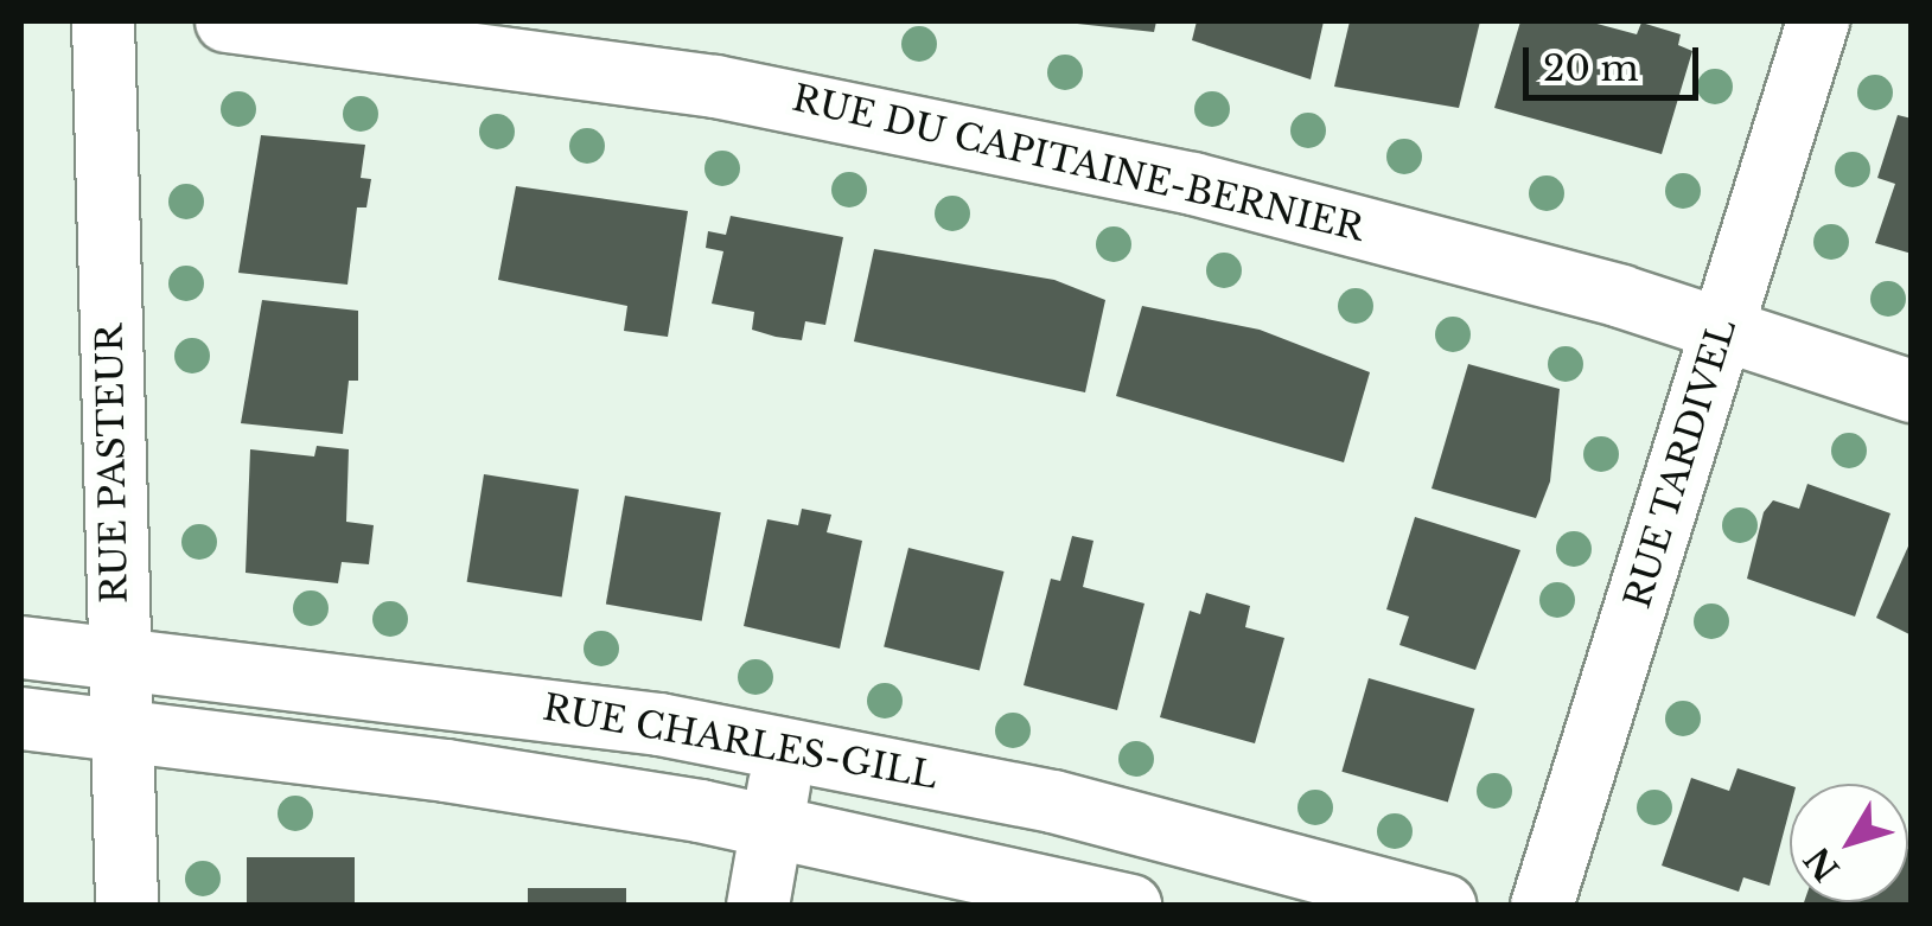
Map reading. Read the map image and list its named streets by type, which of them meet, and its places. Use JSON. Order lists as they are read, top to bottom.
{
  "streets": {
    "street": [
      "RUE DU CAPITAINE-BERNIER",
      "RUE PASTEUR",
      "RUE TARDIVEL",
      "RUE CHARLES-GILL"
    ]
  },
  "crossings": [
    ["RUE DU CAPITAINE-BERNIER", "RUE TARDIVEL"],
    ["RUE PASTEUR", "RUE CHARLES-GILL"]
  ],
  "scale_bar": "20 m",
  "north": "bottom left"
}
